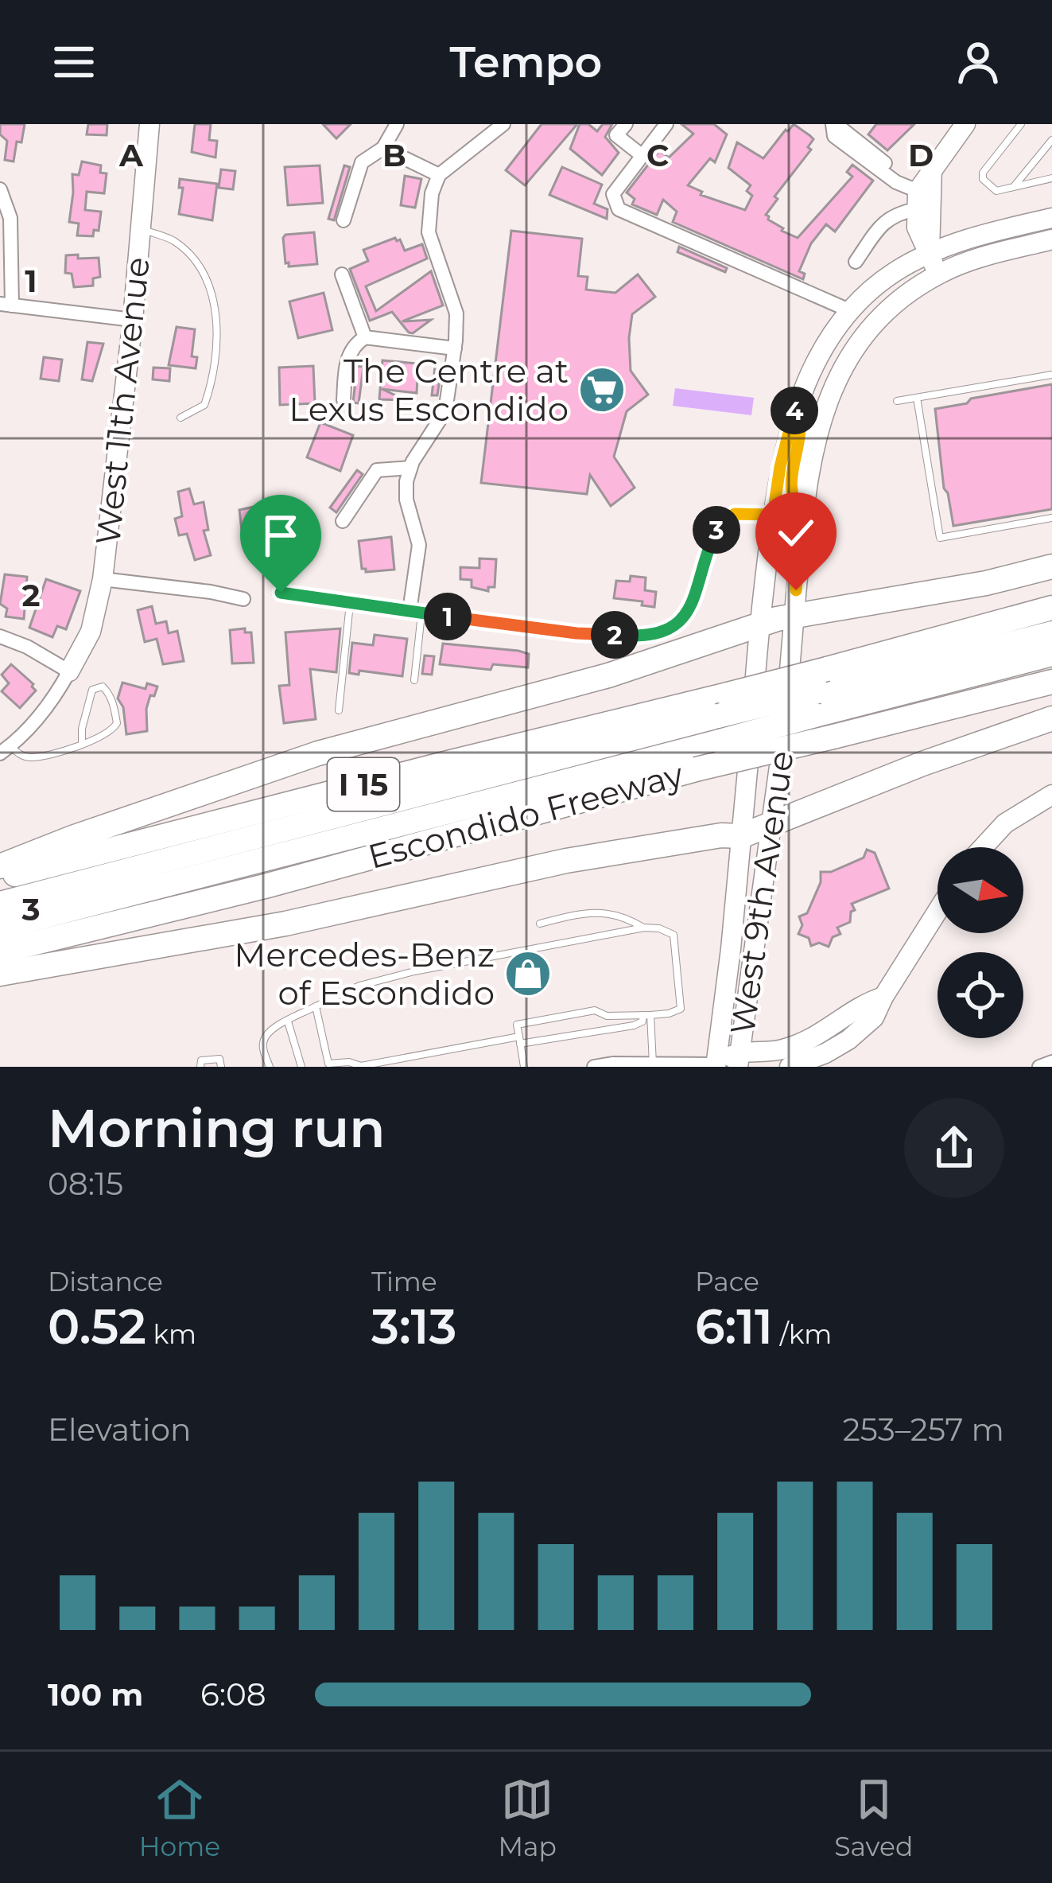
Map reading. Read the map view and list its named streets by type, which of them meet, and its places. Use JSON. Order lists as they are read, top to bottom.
{
  "streets": {
    "highway": ["I 15", "Escondido Freeway"],
    "main road": ["West 11th Avenue", "West 9th Avenue"]
  },
  "places": {
    "supermarket": ["The Centre at Lexus Escondido"],
    "shop": ["Mercedes-Benz of Escondido"]
  },
  "north": "right",
  "page": {
    "header": "Tempo",
    "pins": [
      "4",
      "3",
      "1",
      "2"
    ],
    "heading": ["Morning run", "08:15"],
    "stats": [
      ["Distance", "0.52 km"],
      ["Time", "3:13"],
      ["Pace", "6:11 /km"]
    ],
    "chart": ["Elevation", "253–257 m"],
    "list": [
      {
        "name": "100 m",
        "note": "6:08"
      }
    ],
    "tabs": ["Home", "Map", "Saved"]
  },
  "grid": {
    "columns": [
      "A",
      "B",
      "C",
      "D"
    ],
    "rows": ["1", "2", "3"]
  }
}
